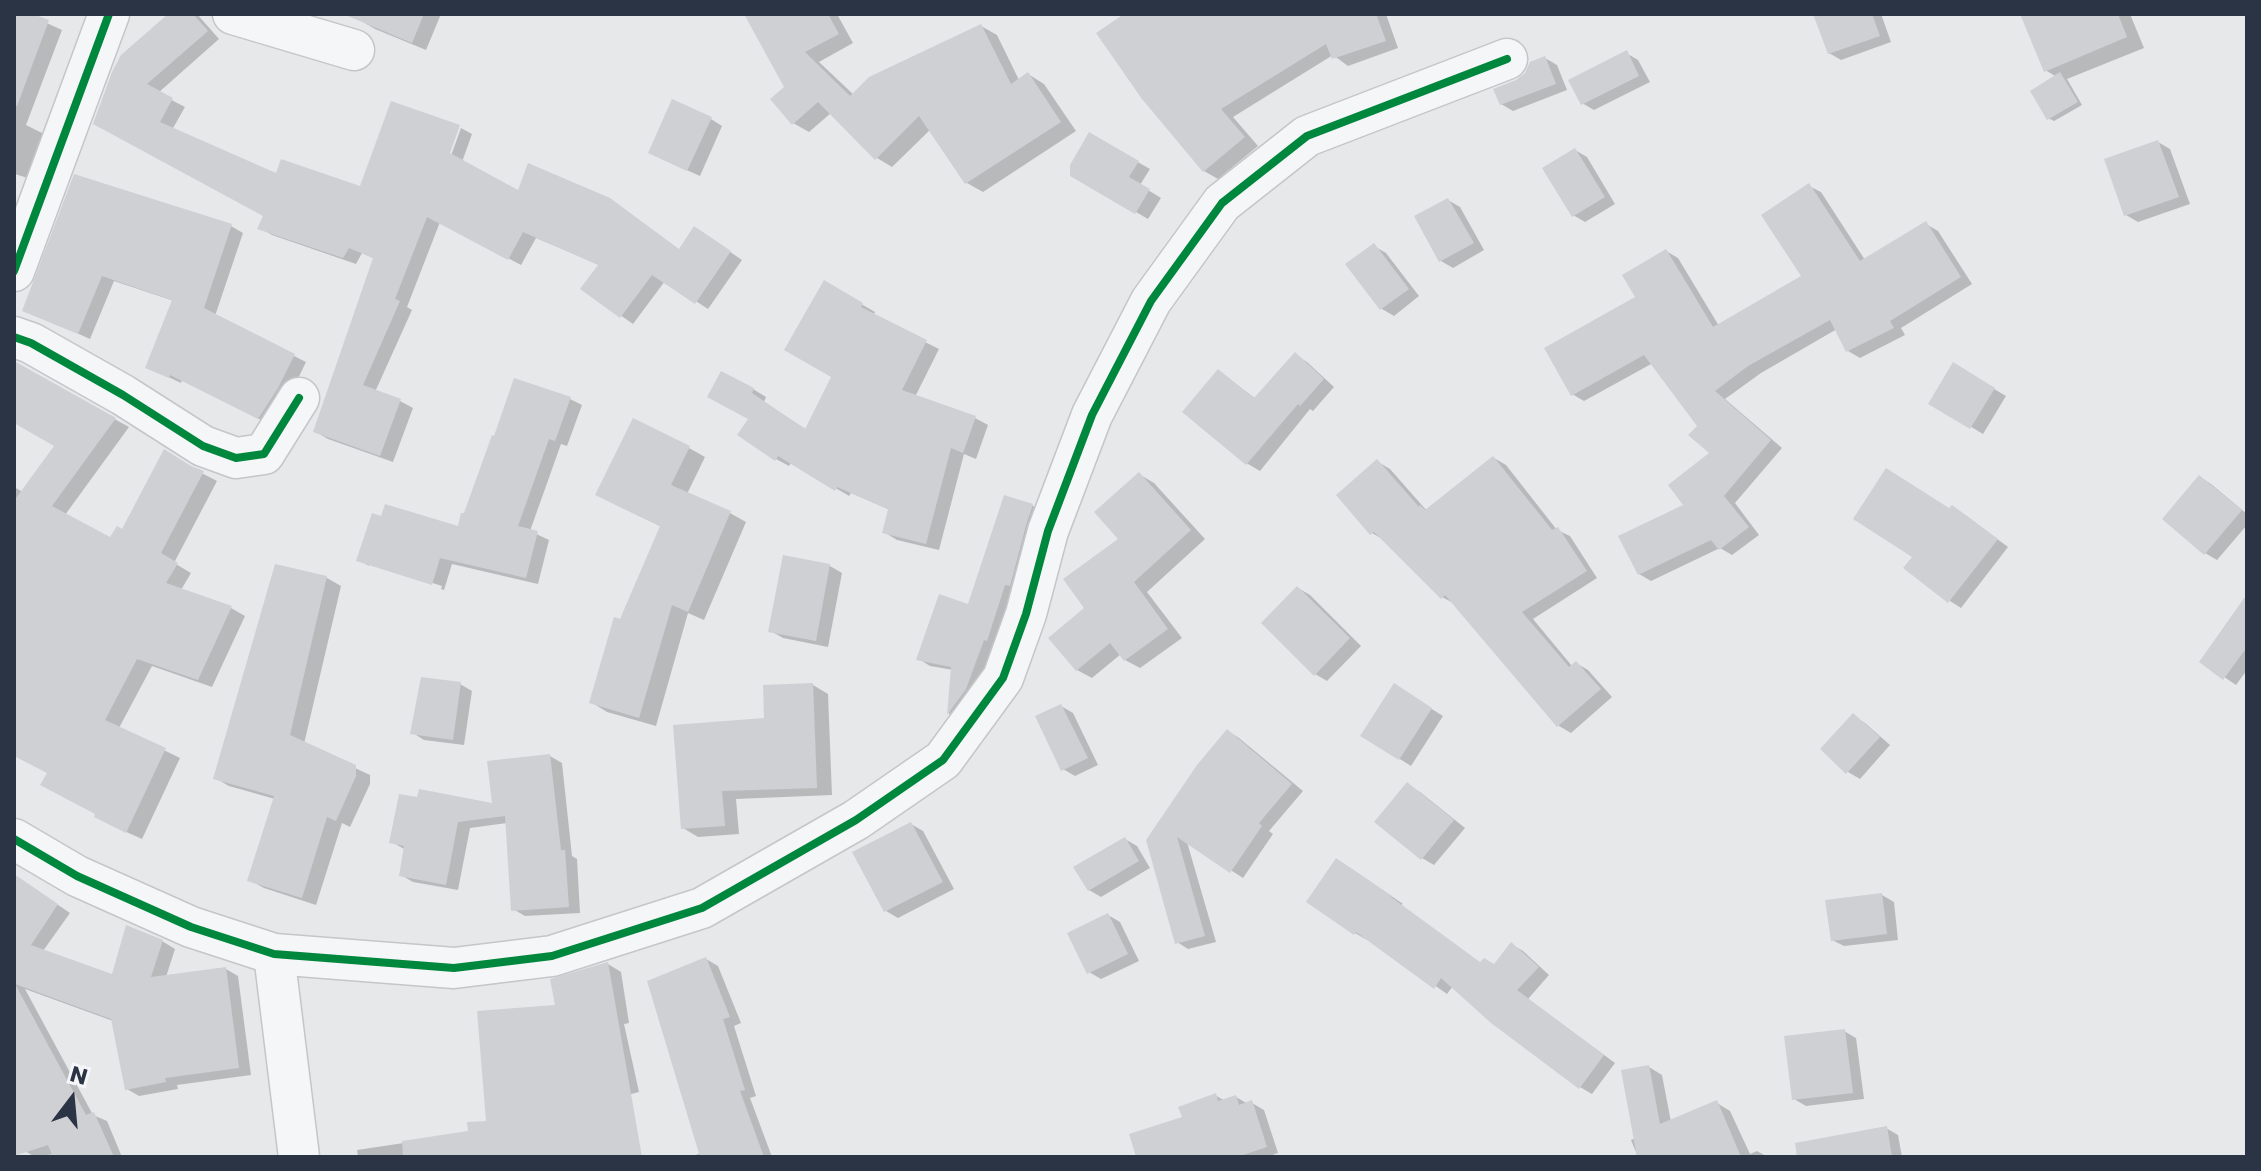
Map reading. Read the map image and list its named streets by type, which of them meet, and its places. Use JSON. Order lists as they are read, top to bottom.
{
  "north": "top"
}
